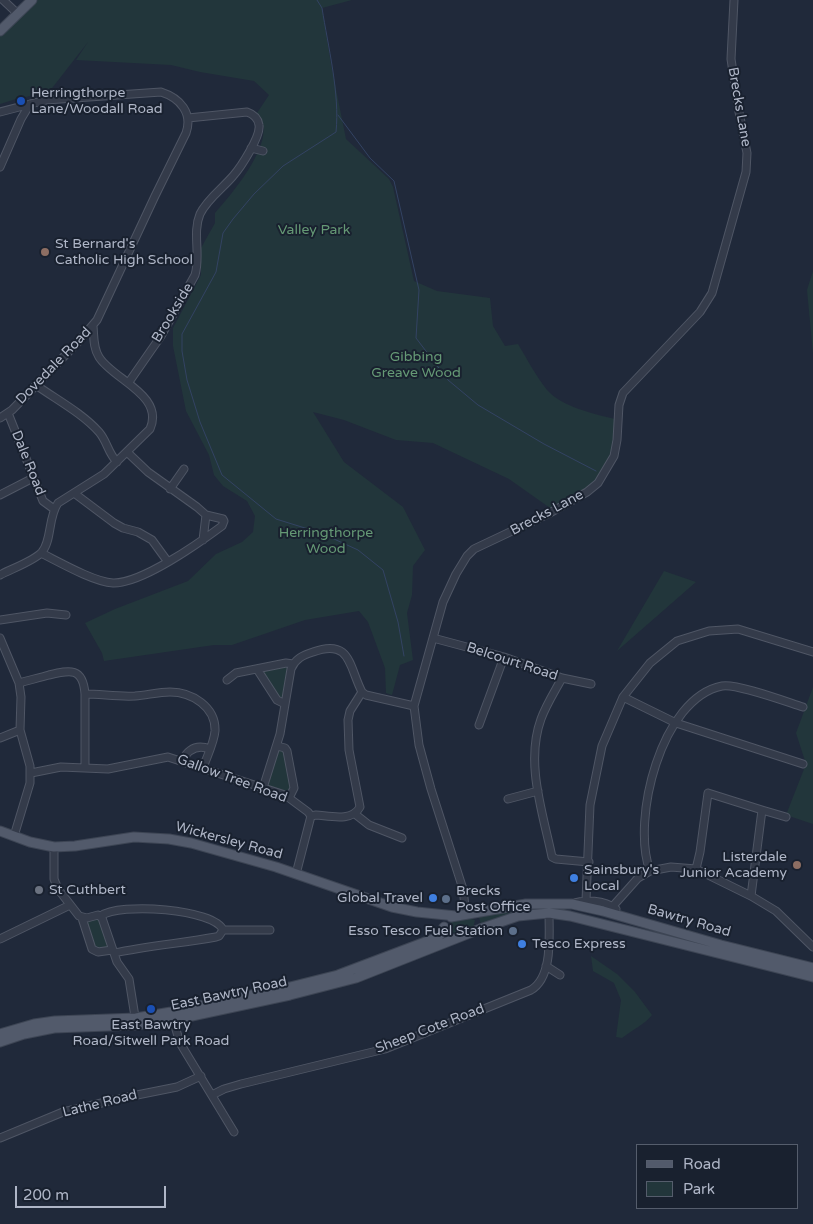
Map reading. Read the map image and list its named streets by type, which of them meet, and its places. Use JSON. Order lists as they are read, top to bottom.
{
  "streets": {
    "main road": ["Wickersley Road", "Bawtry Road", "East Bawtry Road"],
    "street": [
      "Brecks Lane",
      "Brookside",
      "Dovedale Road",
      "Dale Road",
      "Belcourt Road",
      "Gallow Tree Road",
      "Sheep Cote Road",
      "Lathe Road"
    ]
  },
  "crossings": [
    ["Brecks Lane", "Belcourt Road"],
    ["Brecks Lane", "Bawtry Road"],
    ["Brookside", "Dovedale Road"],
    ["Dovedale Road", "Dale Road"],
    ["Wickersley Road", "Bawtry Road"],
    ["Wickersley Road", "East Bawtry Road"],
    ["Bawtry Road", "East Bawtry Road"],
    ["Bawtry Road", "Sheep Cote Road"]
  ],
  "parks": ["Valley Park", "Gibbing Greave Wood", "Herringthorpe Wood"],
  "places": [
    "Herringthorpe Lane/Woodall Road",
    "St Bernard's Catholic High School",
    "Listerdale Junior Academy",
    "Sainsbury's Local",
    "St Cuthbert",
    "Global Travel",
    "Brecks Post Office",
    "Esso Tesco Fuel Station",
    "Tesco Express",
    "East Bawtry Road/Sitwell Park Road"
  ],
  "legend": ["Road", "Park"],
  "scale_bar": "200 m"
}
